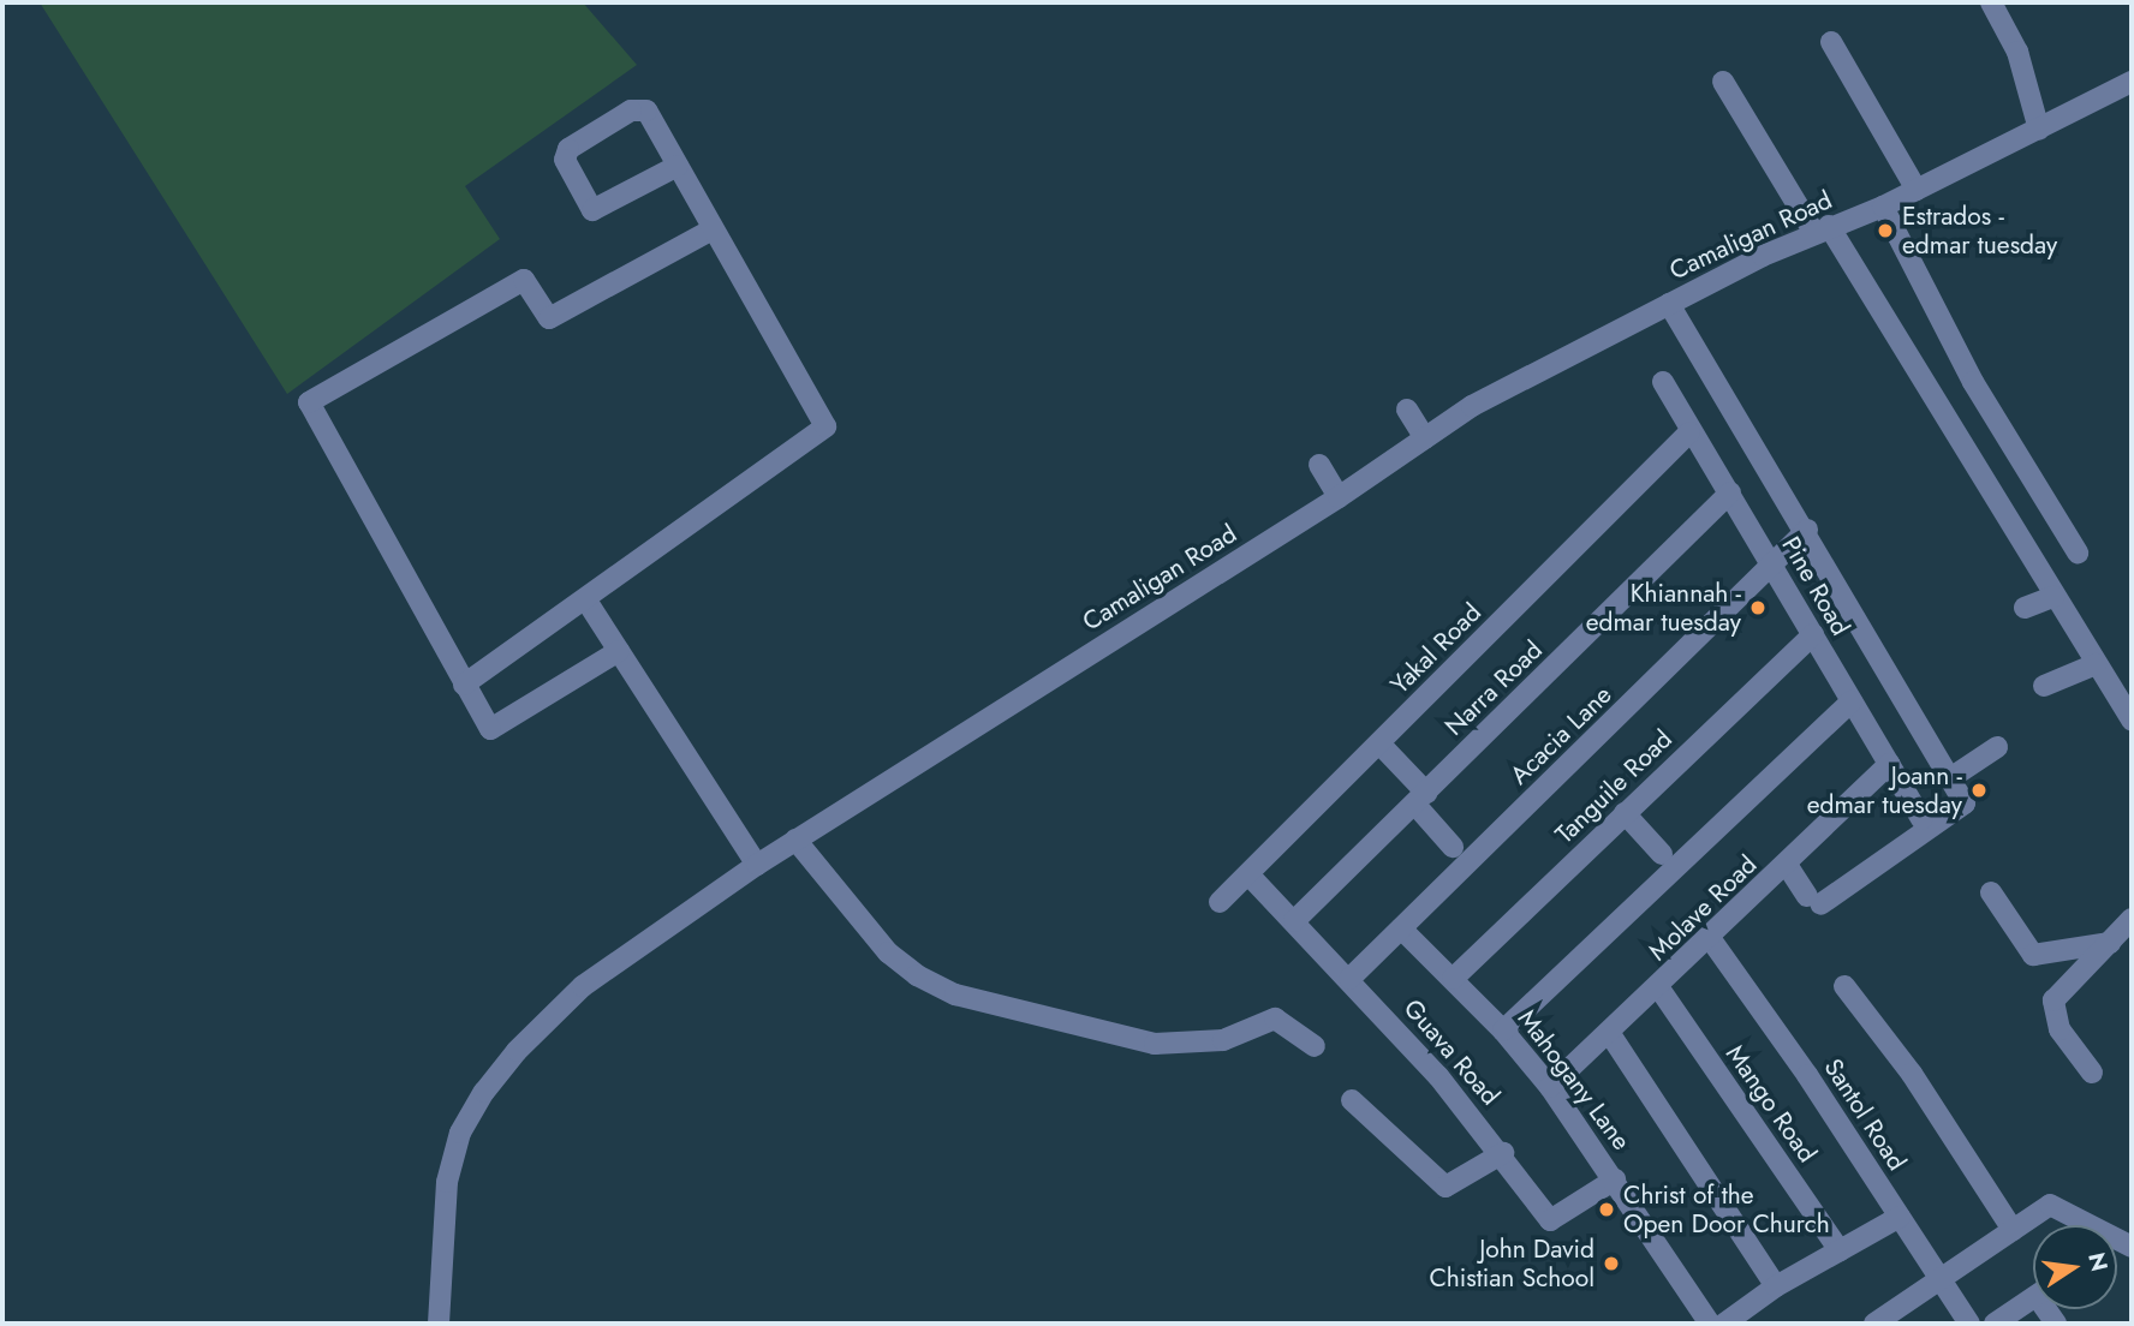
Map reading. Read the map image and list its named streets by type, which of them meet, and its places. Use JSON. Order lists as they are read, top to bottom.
{
  "streets": {
    "street": [
      "Camaligan Road",
      "Pine Road",
      "Yakal Road",
      "Narra Road",
      "Acacia Lane",
      "Tanguile Road",
      "Molave Road",
      "Guava Road",
      "Mahogany Lane",
      "Mango Road",
      "Santol Road"
    ]
  },
  "crossings": [
    ["Pine Road", "Yakal Road"],
    ["Pine Road", "Narra Road"],
    ["Pine Road", "Acacia Lane"],
    ["Pine Road", "Tanguile Road"],
    ["Pine Road", "Molave Road"],
    ["Yakal Road", "Guava Road"],
    ["Narra Road", "Guava Road"],
    ["Acacia Lane", "Guava Road"],
    ["Acacia Lane", "Mahogany Lane"],
    ["Tanguile Road", "Mahogany Lane"],
    ["Molave Road", "Mahogany Lane"],
    ["Molave Road", "Mango Road"],
    ["Molave Road", "Santol Road"],
    ["Guava Road", "Mahogany Lane"]
  ],
  "places": [
    "Estrados - edmar tuesday",
    "Khiannah - edmar tuesday",
    "Joann - edmar tuesday",
    "Christ of the Open Door Church",
    "John David Chistian School"
  ],
  "north": "right"
}
